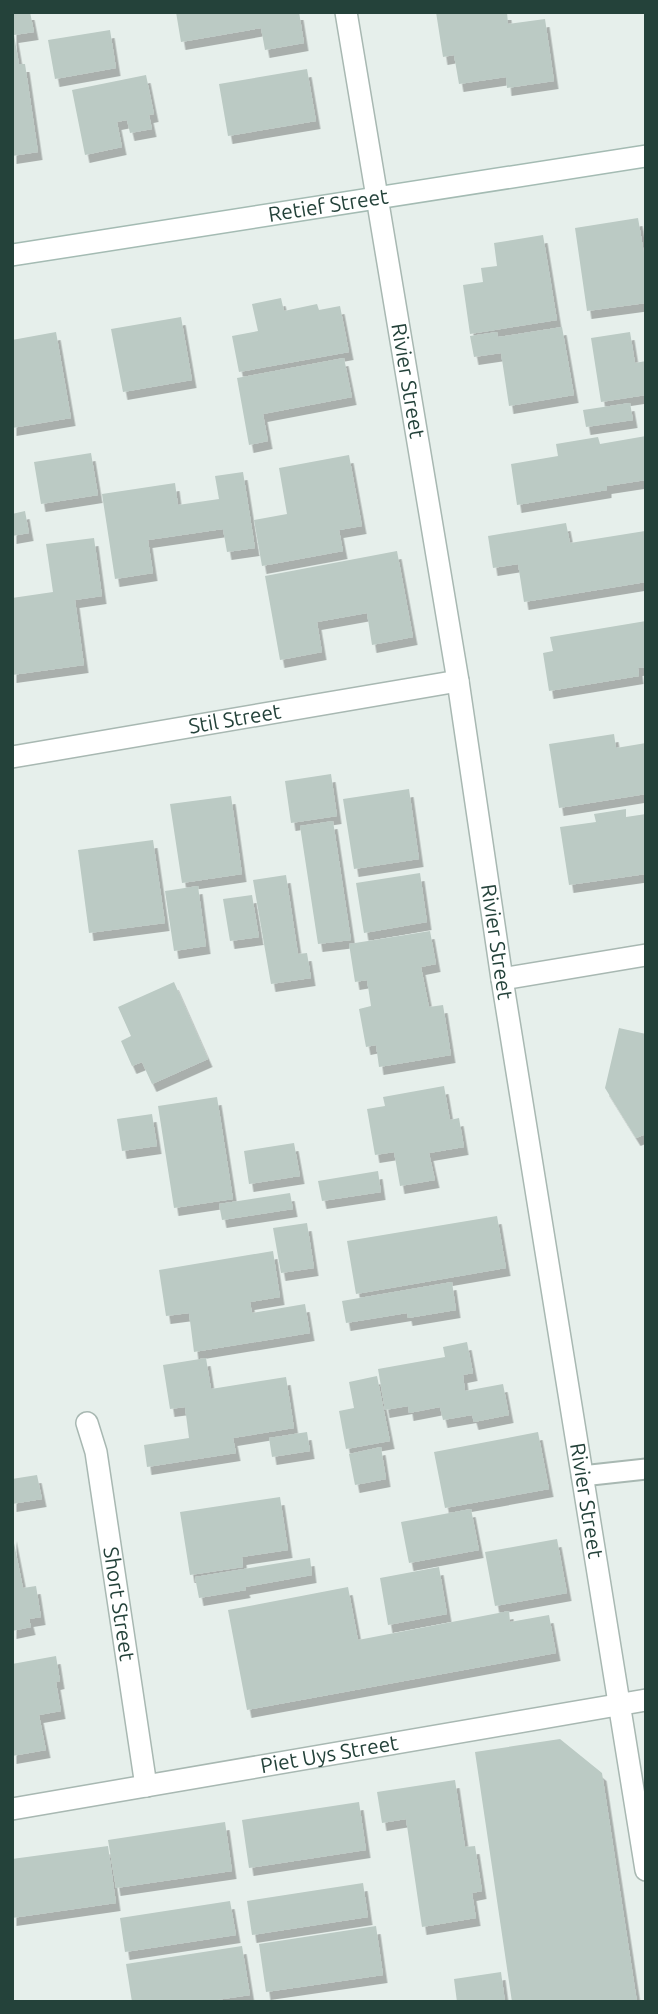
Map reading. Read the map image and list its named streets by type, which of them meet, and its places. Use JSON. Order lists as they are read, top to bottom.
{
  "streets": {
    "street": [
      "Retief Street",
      "Rivier Street",
      "Stil Street",
      "Short Street",
      "Piet Uys Street"
    ]
  },
  "crossings": [
    ["Retief Street", "Rivier Street"],
    ["Rivier Street", "Stil Street"],
    ["Rivier Street", "Piet Uys Street"],
    ["Short Street", "Piet Uys Street"]
  ]
}
